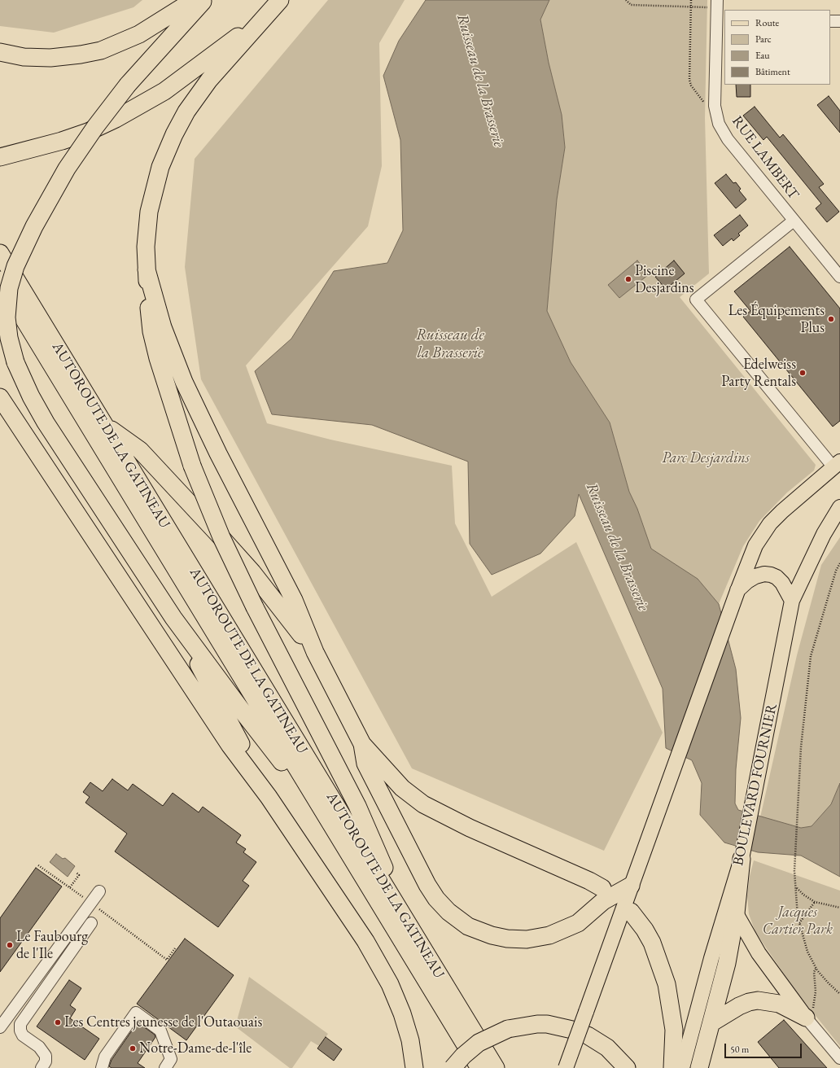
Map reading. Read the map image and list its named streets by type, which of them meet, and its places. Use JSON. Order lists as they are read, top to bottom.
{
  "streets": {
    "highway": ["AUTOROUTE DE LA GATINEAU"],
    "main road": ["BOULEVARD FOURNIER"],
    "street": ["RUE LAMBERT"]
  },
  "water": ["Ruisseau de la Brasserie"],
  "parks": ["Parc Desjardins", "Jacques Cartier Park"],
  "places": [
    "Piscine Desjardins",
    "Les Équipements Plus",
    "Edelweiss Party Rentals",
    "Le Faubourg de l'Ile",
    "Les Centres jeunesse de l'Outaouais",
    "Notre-Dame-de-l'île"
  ],
  "legend": [
    "Route",
    "Parc",
    "Eau",
    "Bâtiment"
  ],
  "scale_bar": "50 m"
}
